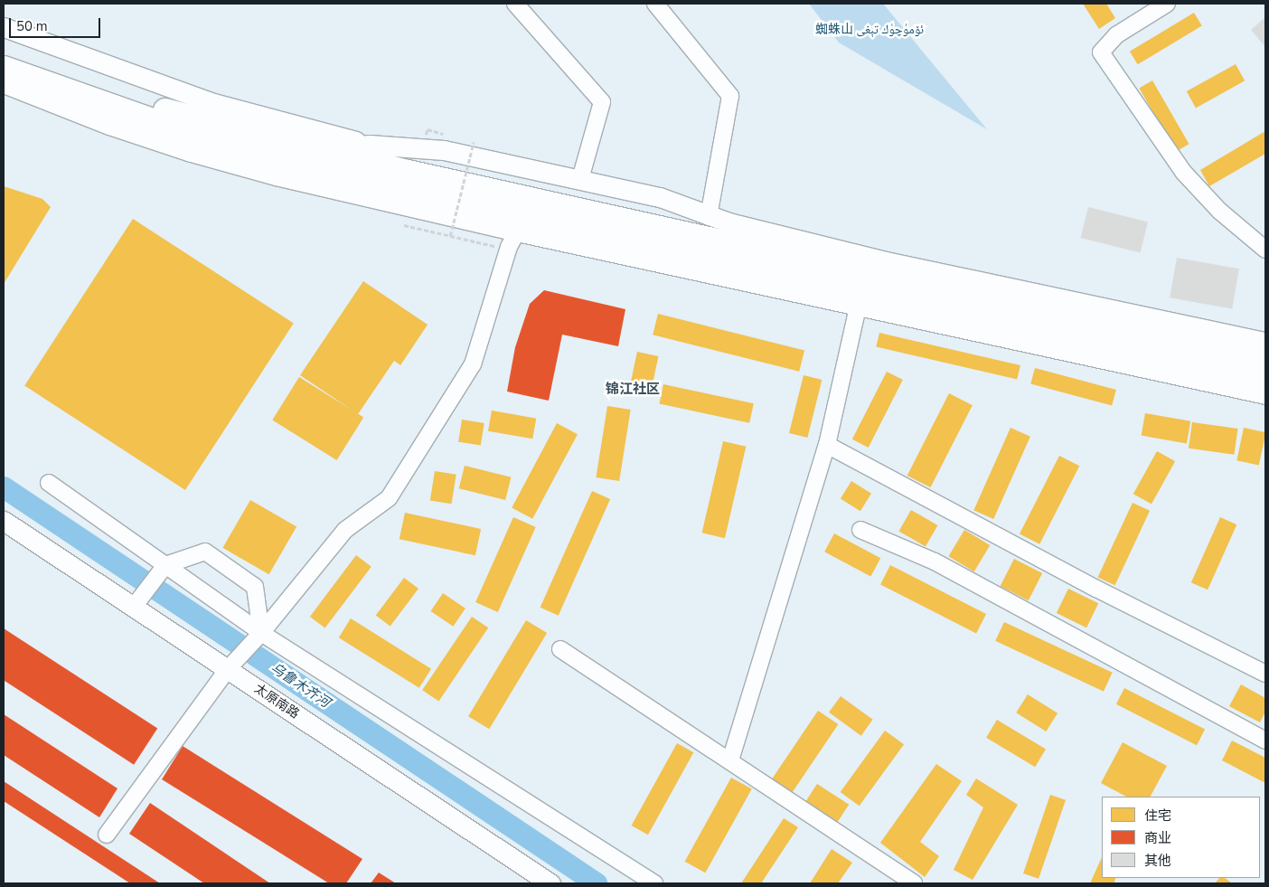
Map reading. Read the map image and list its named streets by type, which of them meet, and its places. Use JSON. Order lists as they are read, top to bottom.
{
  "streets": {
    "main road": ["太原南路"]
  },
  "districts": ["锦江社区"],
  "water": ["乌鲁木齐河"],
  "parks": ["蜘蛛山 ئۆمۈچۈك تېغى"],
  "legend": ["住宅", "商业", "其他"],
  "scale_bar": "50 m"
}
